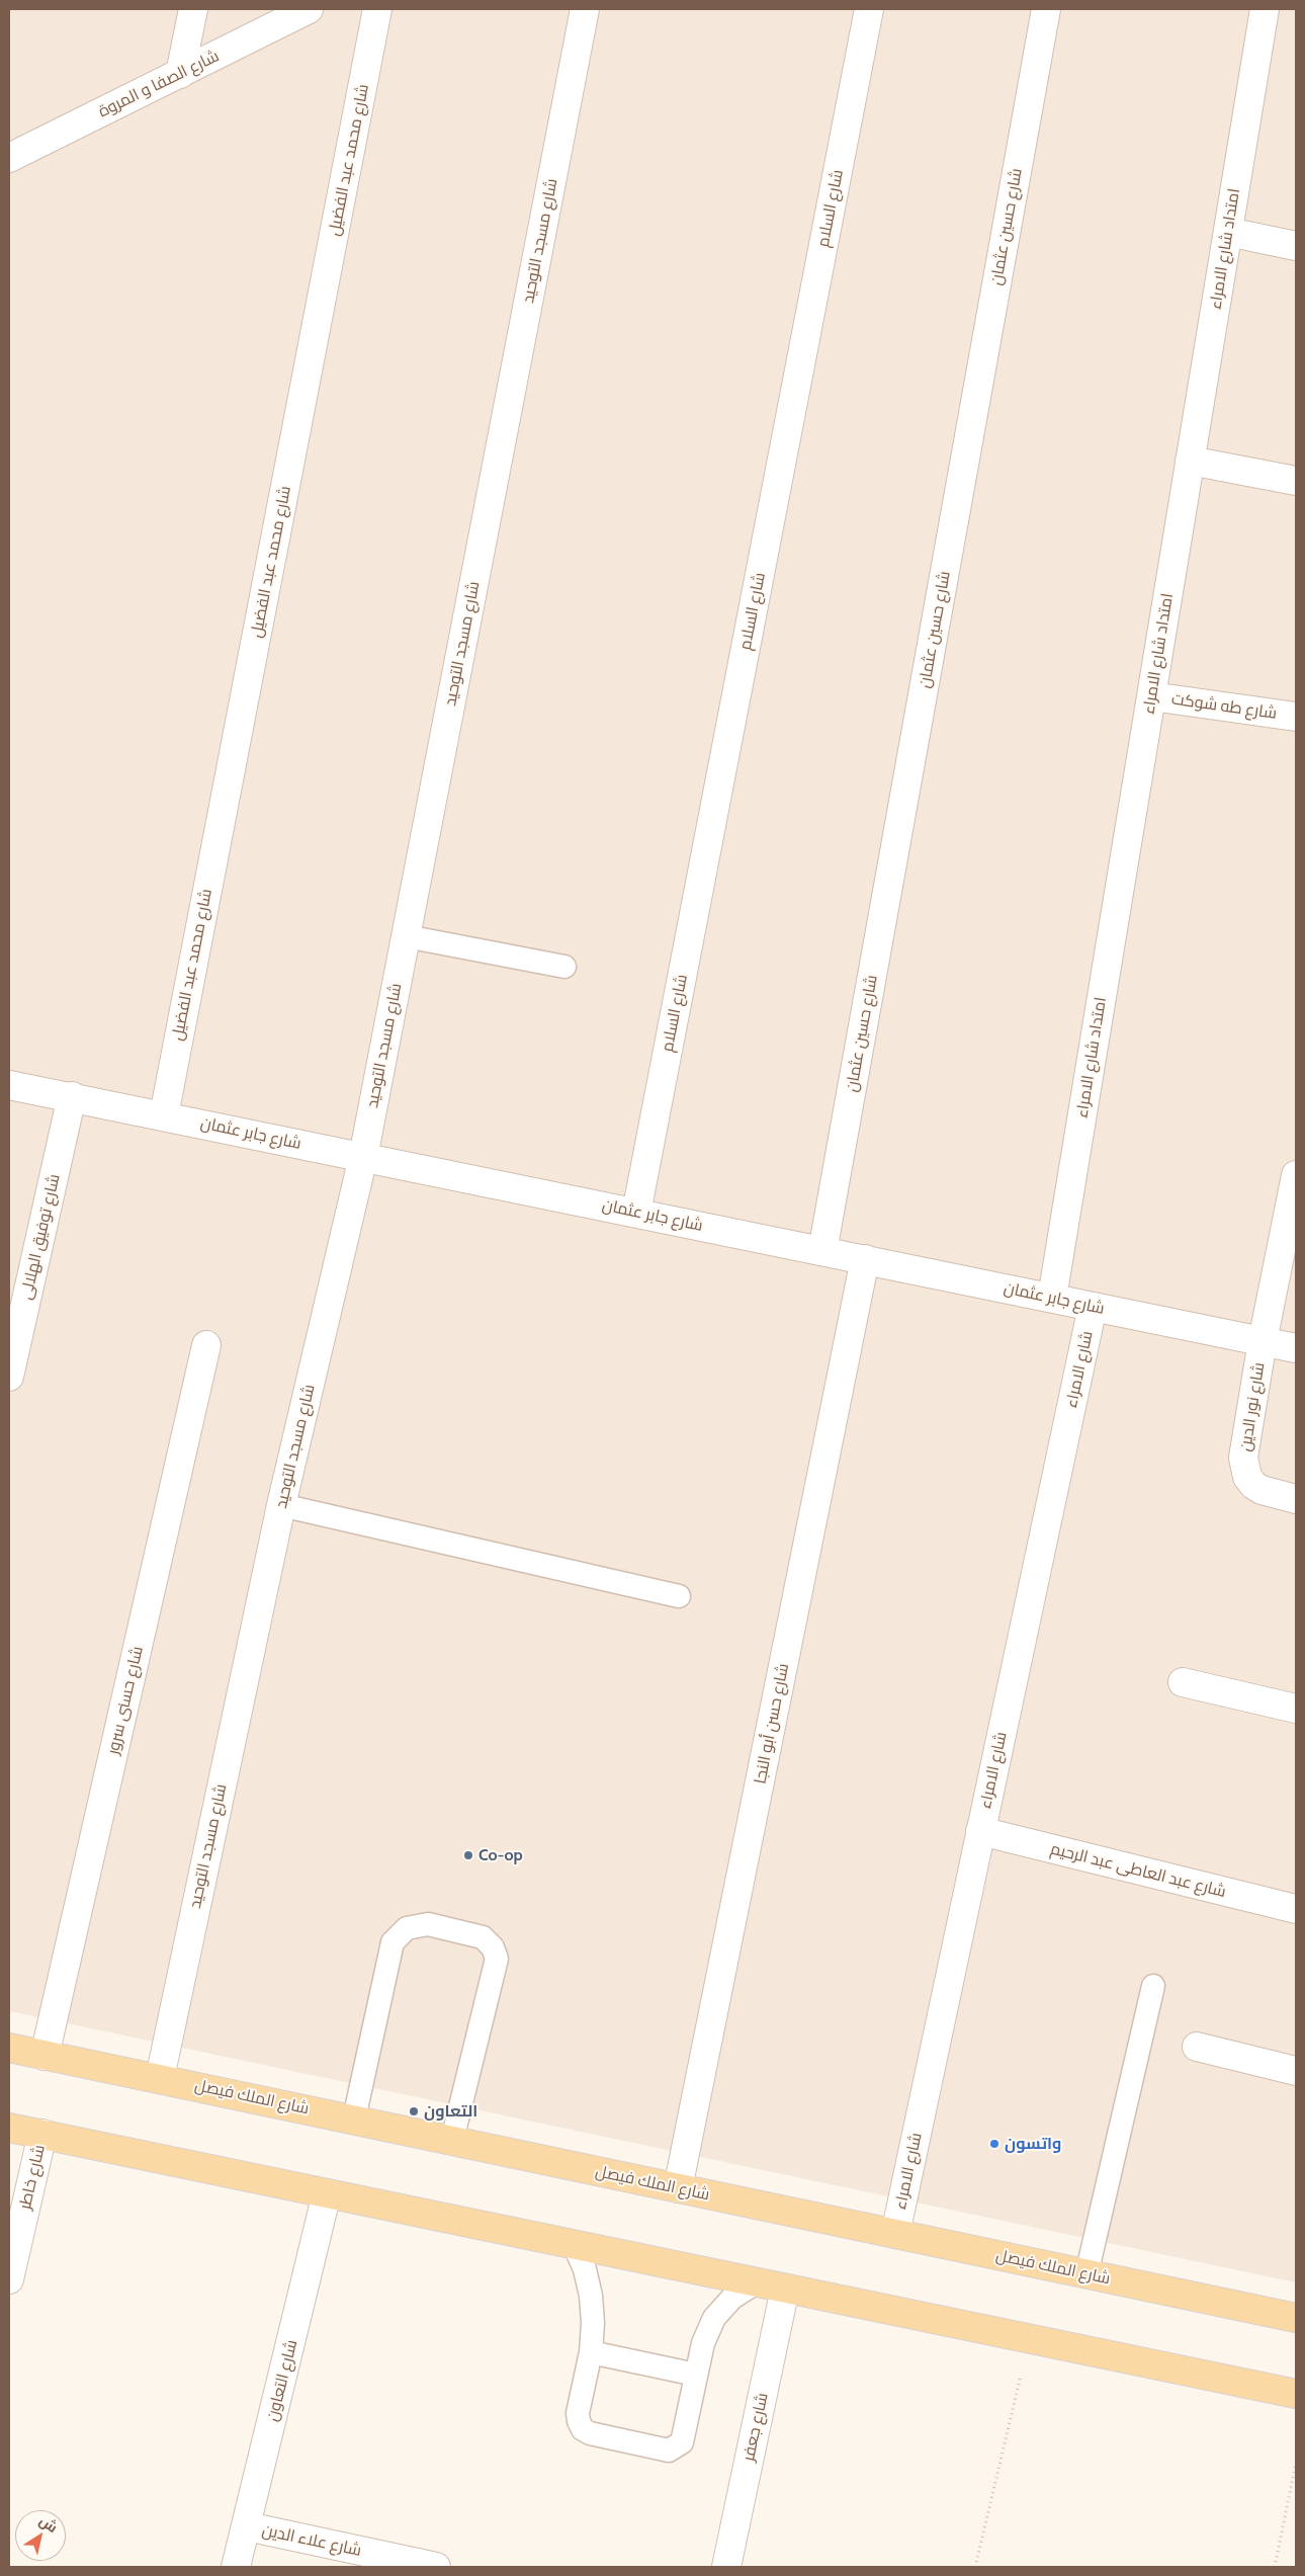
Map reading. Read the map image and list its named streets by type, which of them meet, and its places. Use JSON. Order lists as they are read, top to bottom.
{
  "streets": {
    "main road": ["شارع الملك فيصل"],
    "street": [
      "شارع الصفا و المروة",
      "شارع محمد عبد الفضيل",
      "شارع السلام",
      "شارع حسين عثمان",
      "شارع مسجد التوحيد",
      "امتداد شارع الامراء",
      "شارع طه شوكت",
      "شارع جابر عثمان",
      "شارع توفيق الهلالى",
      "شارع الامراء",
      "شارع نور الدين",
      "شارع حسنى سرور",
      "شارع حسن أبو النجا",
      "شارع عبد العاطى عبد الرحيم",
      "شارع خاطر",
      "شارع التعاون",
      "شارع جعفر",
      "شارع علاء الدين"
    ]
  },
  "crossings": [
    ["شارع محمد عبد الفضيل", "شارع جابر عثمان"],
    ["شارع السلام", "شارع جابر عثمان"],
    ["شارع حسين عثمان", "شارع جابر عثمان"],
    ["شارع مسجد التوحيد", "شارع جابر عثمان"],
    ["شارع مسجد التوحيد", "شارع الملك فيصل"],
    ["امتداد شارع الامراء", "شارع طه شوكت"],
    ["امتداد شارع الامراء", "شارع جابر عثمان"],
    ["شارع جابر عثمان", "شارع توفيق الهلالى"],
    ["شارع جابر عثمان", "شارع الامراء"],
    ["شارع جابر عثمان", "شارع نور الدين"],
    ["شارع جابر عثمان", "شارع حسن أبو النجا"],
    ["شارع الامراء", "شارع عبد العاطى عبد الرحيم"],
    ["شارع الامراء", "شارع الملك فيصل"],
    ["شارع حسنى سرور", "شارع الملك فيصل"],
    ["شارع حسن أبو النجا", "شارع الملك فيصل"],
    ["شارع التعاون", "شارع علاء الدين"]
  ],
  "places": ["Co-op", "التعاون", "واتسون"],
  "north": "top right"
}
